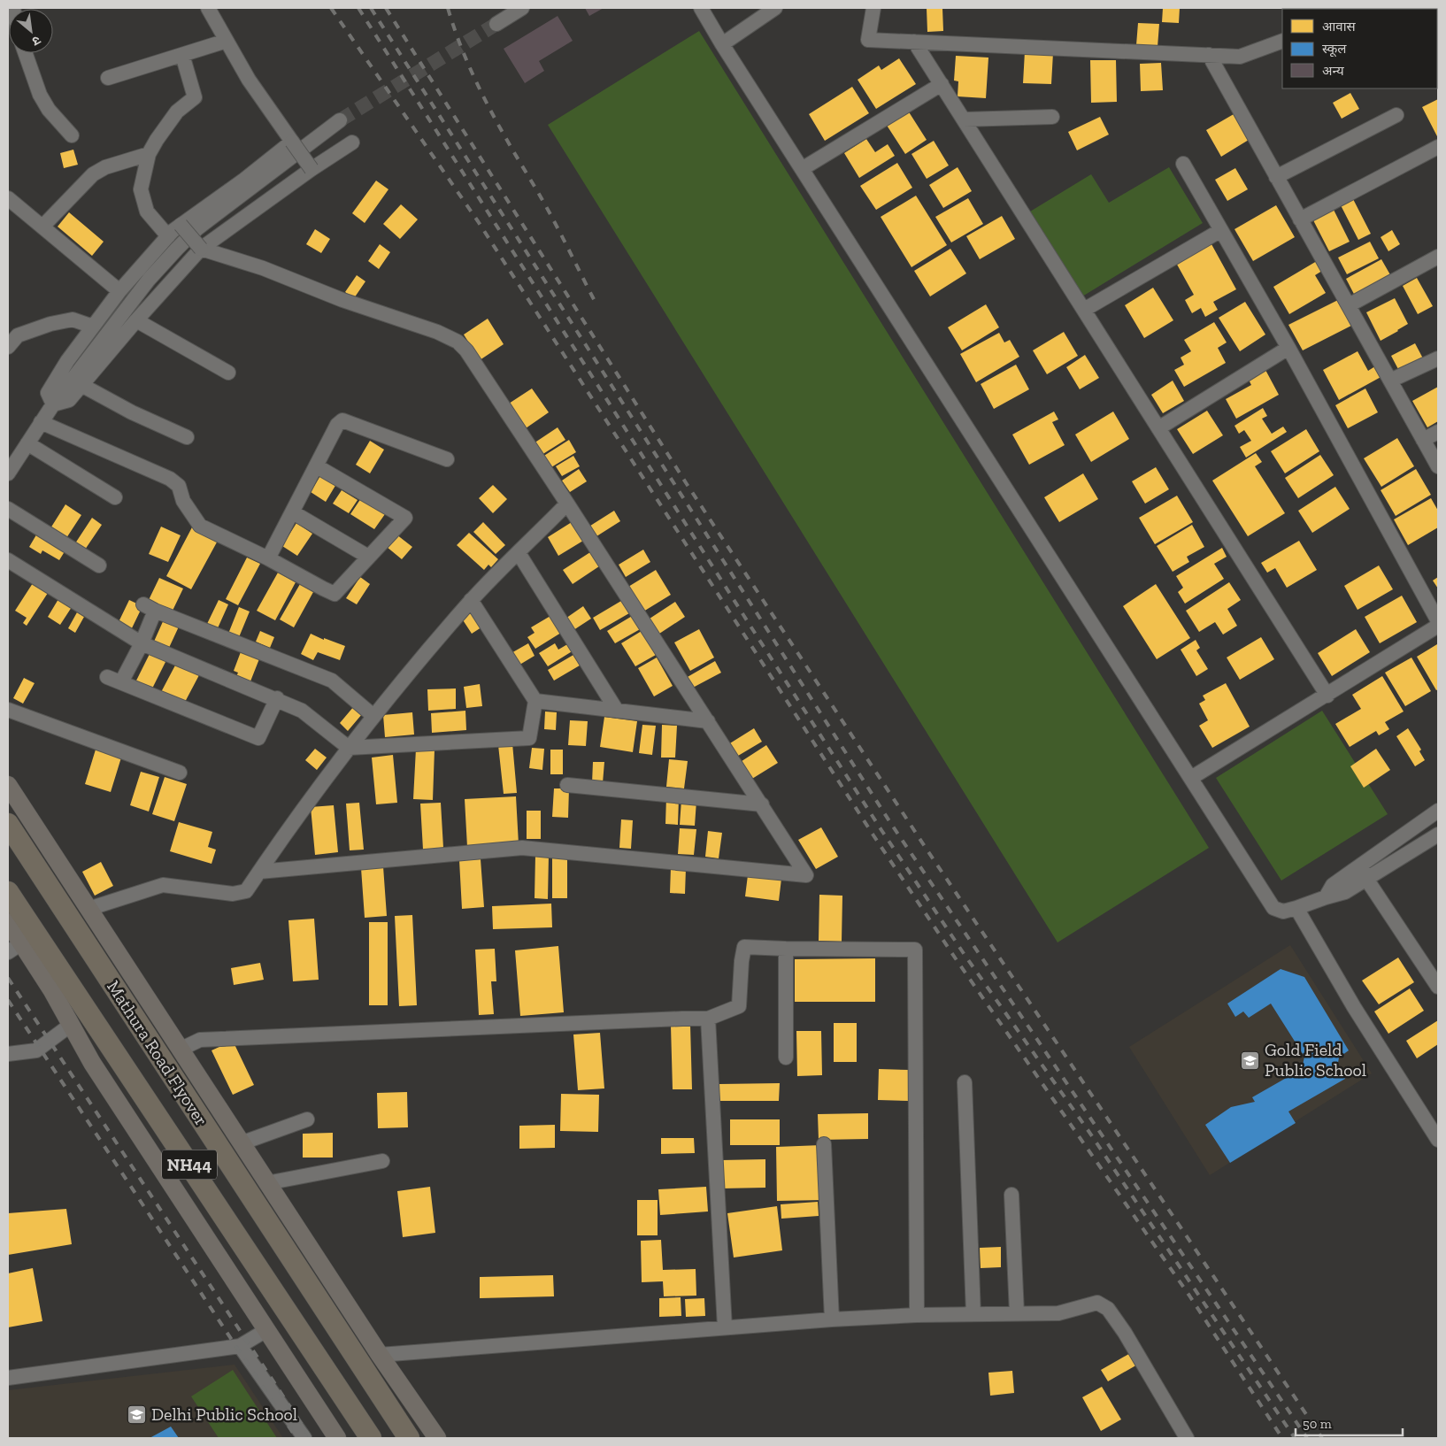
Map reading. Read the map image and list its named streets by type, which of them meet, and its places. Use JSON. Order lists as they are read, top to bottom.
{
  "streets": {
    "highway": ["Mathura Road Flyover", "NH44"]
  },
  "places": {
    "school or university": ["Gold Field Public School", "Delhi Public School"]
  },
  "legend": ["आवास", "स्कूल", "अन्य"],
  "scale_bar": "50 m",
  "north": "bottom right"
}
